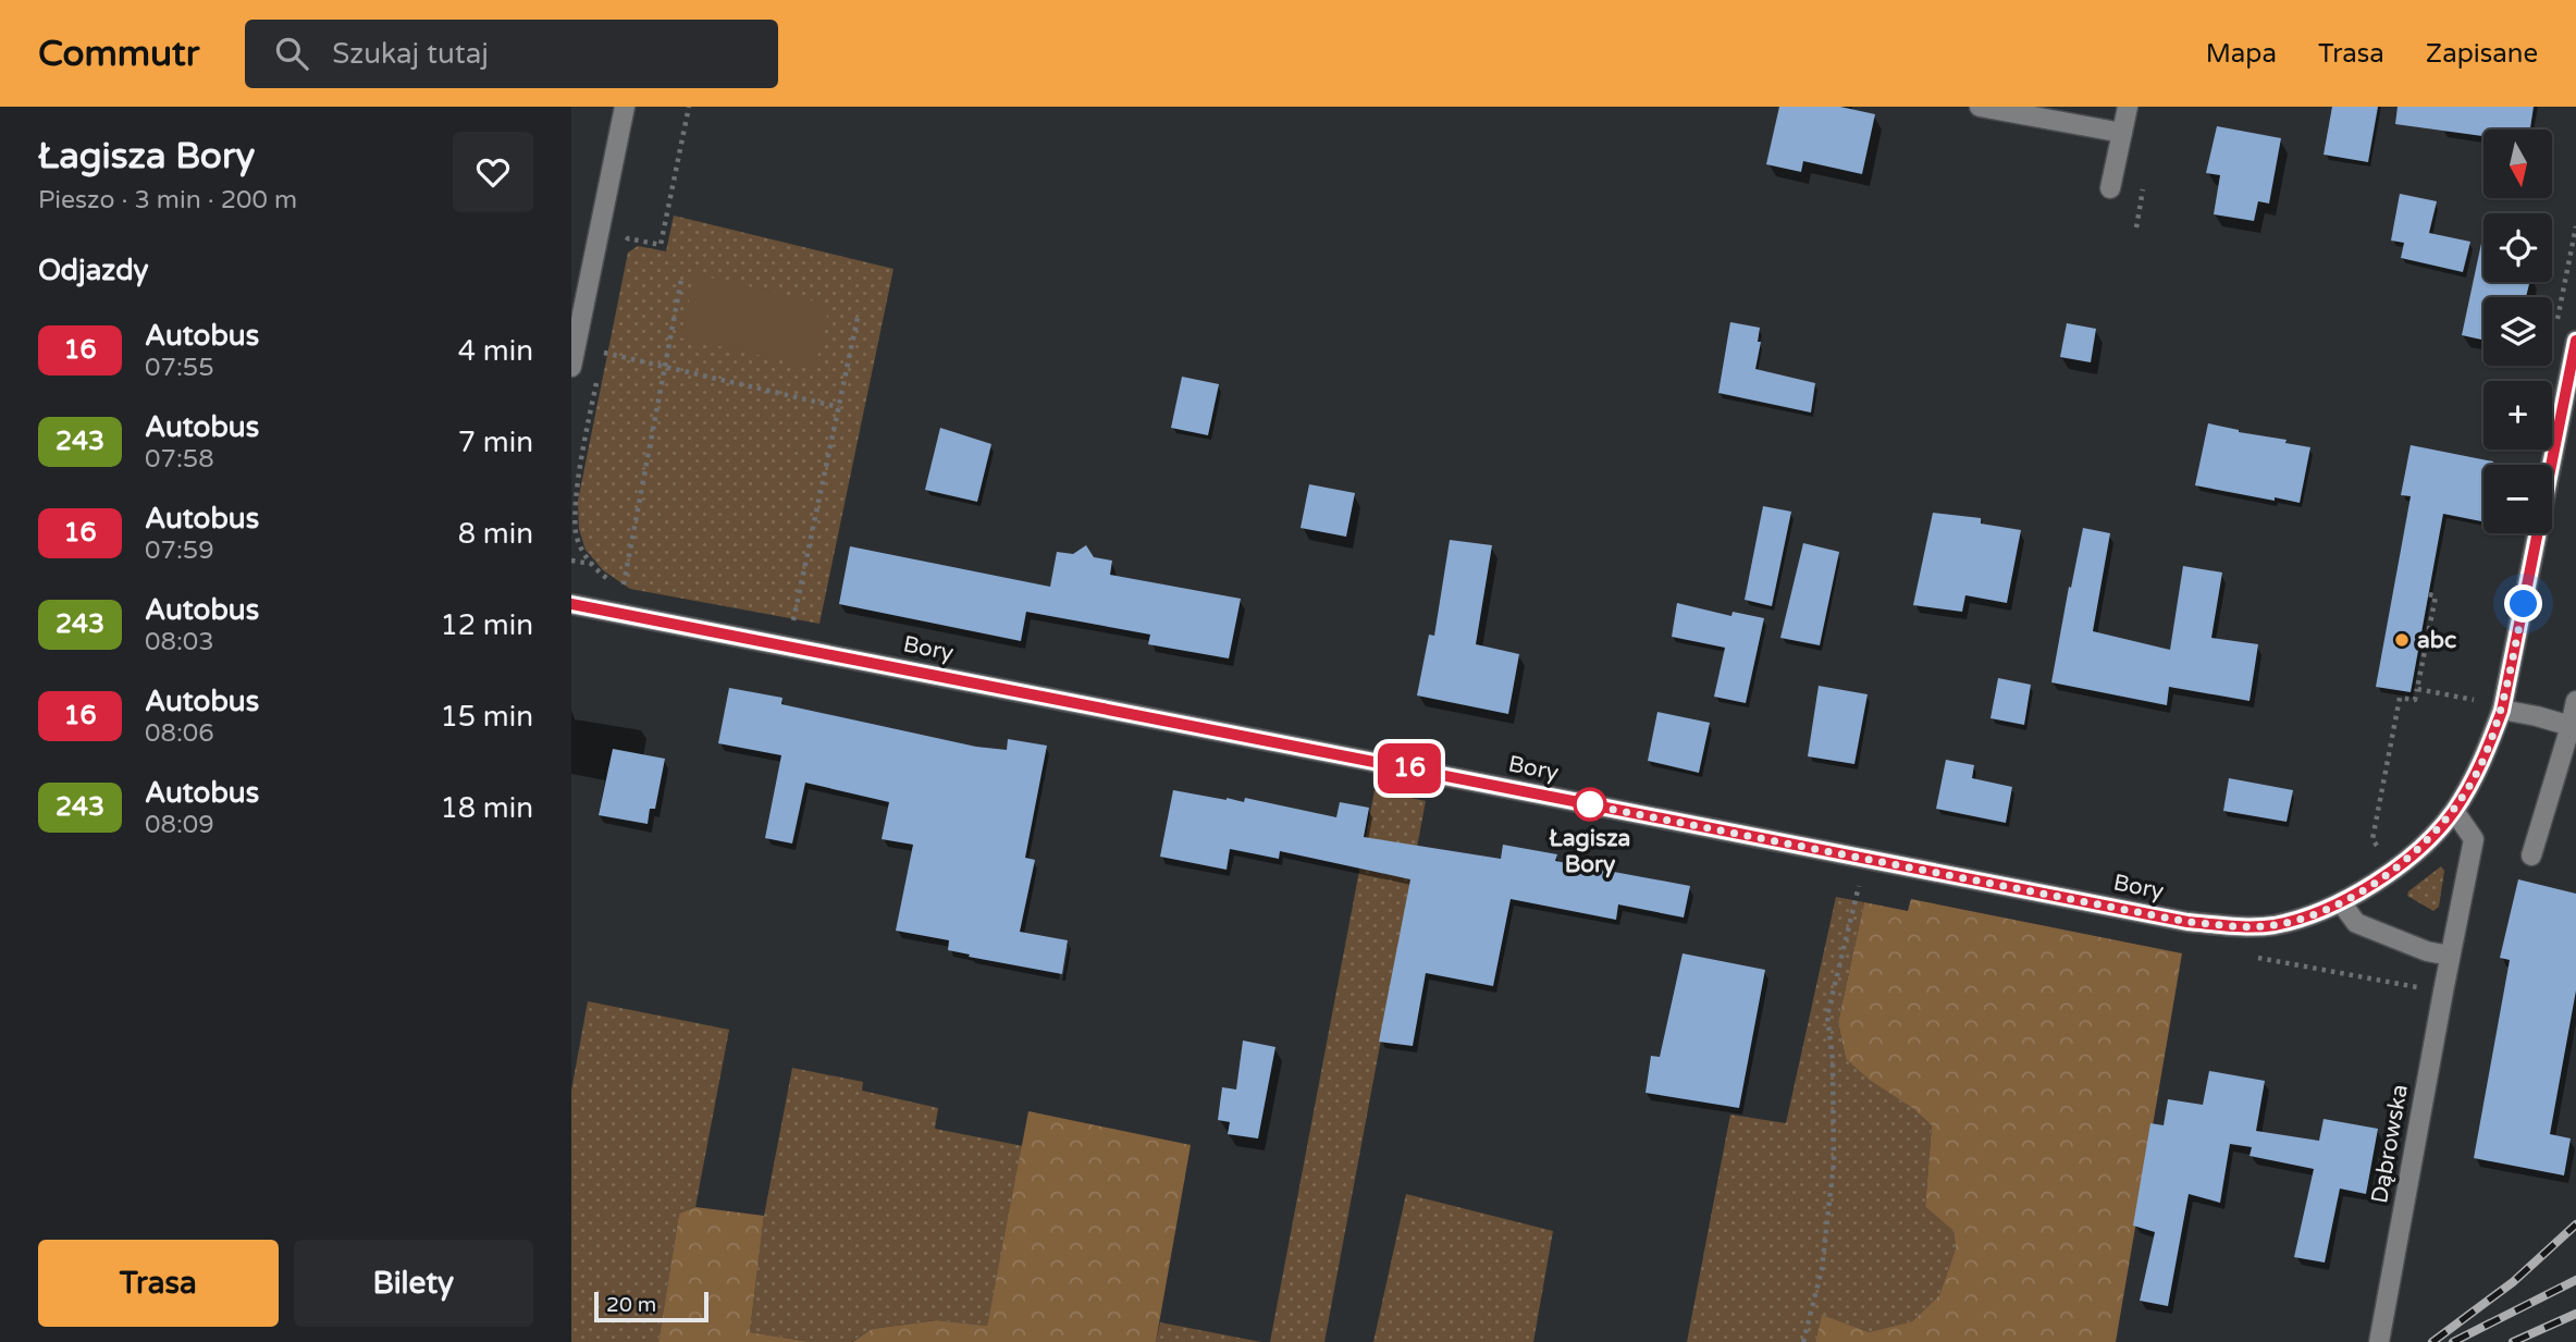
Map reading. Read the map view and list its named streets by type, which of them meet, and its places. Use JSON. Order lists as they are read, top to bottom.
{
  "streets": {
    "street": ["Bory", "Dąbrowska"]
  },
  "crossings": [
    ["Bory", "Dąbrowska"]
  ],
  "places": ["abc", "Łagisza Bory"],
  "lines": ["bus line 16"],
  "scale_bar": "20 m",
  "north": "bottom",
  "page": {
    "header": "Commutr",
    "search": "Szukaj tutaj",
    "nav": ["Mapa", "Trasa", "Zapisane"],
    "heading": [
      ["Łagisza Bory", "Pieszo · 3 min · 200 m"],
      "Odjazdy"
    ],
    "on_map": "16",
    "map_buttons": ["+", "−"],
    "list": [
      {
        "mark": "16",
        "name": "Autobus",
        "note": "07:55",
        "value": "4 min"
      },
      {
        "mark": "243",
        "name": "Autobus",
        "note": "07:58",
        "value": "7 min"
      },
      {
        "mark": "16",
        "name": "Autobus",
        "note": "07:59",
        "value": "8 min"
      },
      {
        "mark": "243",
        "name": "Autobus",
        "note": "08:03",
        "value": "12 min"
      },
      {
        "mark": "16",
        "name": "Autobus",
        "note": "08:06",
        "value": "15 min"
      },
      {
        "mark": "243",
        "name": "Autobus",
        "note": "08:09",
        "value": "18 min"
      }
    ],
    "buttons": ["Trasa", "Bilety"],
    "scale": "20 m"
  }
}
